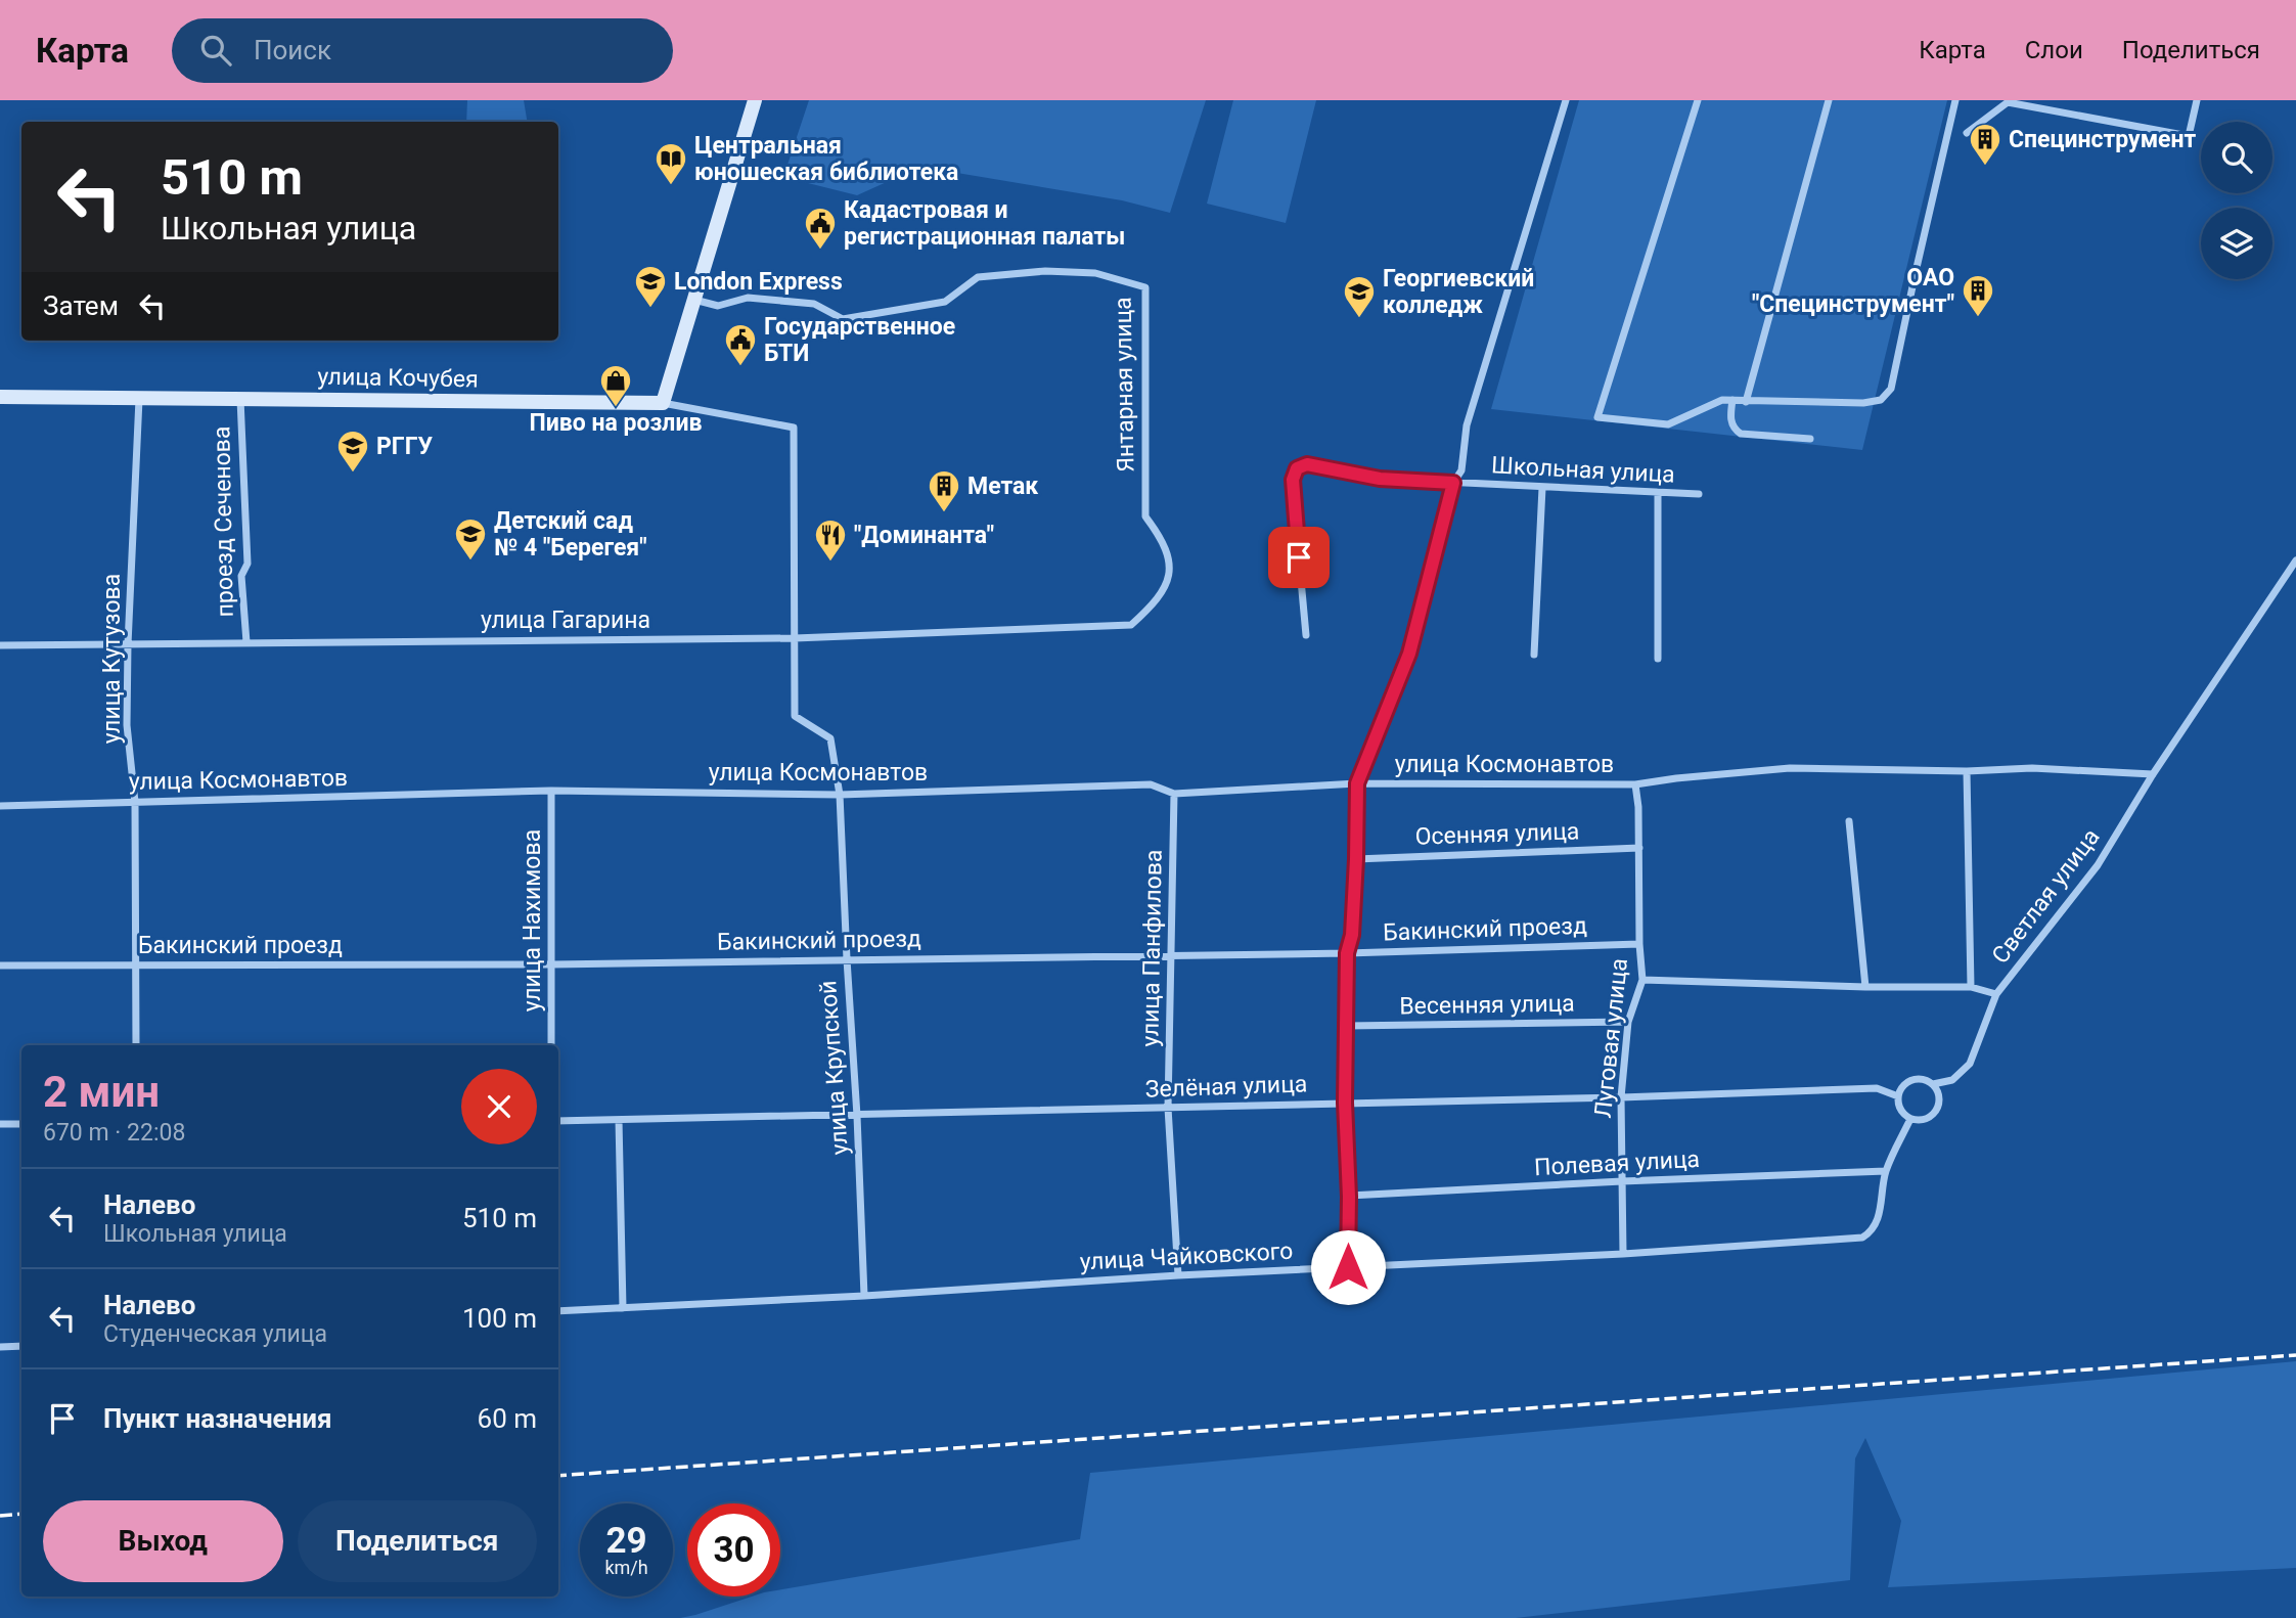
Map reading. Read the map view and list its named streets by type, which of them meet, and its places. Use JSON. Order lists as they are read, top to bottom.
{
  "streets": {
    "main road": ["улица Кочубея"],
    "street": [
      "Янтарная улица",
      "Школьная улица",
      "проезд Сеченова",
      "улица Гагарина",
      "улица Кутузова",
      "улица Космонавтов",
      "Осенняя улица",
      "Светлая улица",
      "улица Нахимова",
      "Бакинский проезд",
      "улица Панфилова",
      "Весенняя улица",
      "Луговая улица",
      "улица Крупской",
      "Зелёная улица",
      "Полевая улица",
      "улица Чайковского"
    ]
  },
  "crossings": [
    ["улица Кочубея", "проезд Сеченова"],
    ["улица Кочубея", "улица Кутузова"],
    ["улица Кочубея", "улица Крупской"],
    ["Янтарная улица", "улица Гагарина"],
    ["проезд Сеченова", "улица Гагарина"],
    ["улица Гагарина", "улица Кутузова"],
    ["улица Гагарина", "улица Крупской"],
    ["улица Кутузова", "улица Космонавтов"],
    ["улица Кутузова", "Бакинский проезд"],
    ["улица Космонавтов", "Светлая улица"],
    ["улица Космонавтов", "улица Нахимова"],
    ["улица Космонавтов", "улица Панфилова"],
    ["улица Космонавтов", "Луговая улица"],
    ["улица Космонавтов", "улица Крупской"],
    ["Осенняя улица", "Луговая улица"],
    ["Светлая улица", "Луговая улица"],
    ["улица Нахимова", "Бакинский проезд"],
    ["Бакинский проезд", "улица Панфилова"],
    ["Бакинский проезд", "Луговая улица"],
    ["Бакинский проезд", "улица Крупской"],
    ["улица Панфилова", "Зелёная улица"],
    ["улица Панфилова", "улица Чайковского"],
    ["Весенняя улица", "Луговая улица"],
    ["Луговая улица", "Зелёная улица"],
    ["Луговая улица", "Полевая улица"],
    ["Луговая улица", "улица Чайковского"],
    ["улица Крупской", "Зелёная улица"],
    ["улица Крупской", "улица Чайковского"],
    ["Полевая улица", "улица Чайковского"]
  ],
  "places": {
    "building": ["Специнструмент", "ОАО \"Специнструмент\"", "Метак"],
    "library": ["Центральная юношеская библиотека"],
    "public building": ["Кадастровая и регистрационная палаты", "Государственное БТИ"],
    "school or university": [
      "London Express",
      "Георгиевский колледж",
      "РГГУ",
      "Детский сад № 4 \"Берегея\""
    ],
    "shop": ["Пиво на розлив"],
    "restaurant": ["\"Доминанта\""]
  },
  "page": {
    "header": "Карта",
    "search": "Поиск",
    "nav": ["Карта", "Слои", "Поделиться"],
    "turn": ["510 m", "Школьная улица"],
    "then": "Затем",
    "heading": ["2 мин", "670 m · 22:08"],
    "list": [
      {
        "name": "Налево",
        "note": "Школьная улица",
        "value": "510 m"
      },
      {
        "name": "Налево",
        "note": "Студенческая улица",
        "value": "100 m"
      },
      {
        "name": "Пункт назначения",
        "value": "60 m"
      }
    ],
    "buttons": ["Выход", "Поделиться"],
    "speed": "29 km/h",
    "limit": "30"
  }
}
